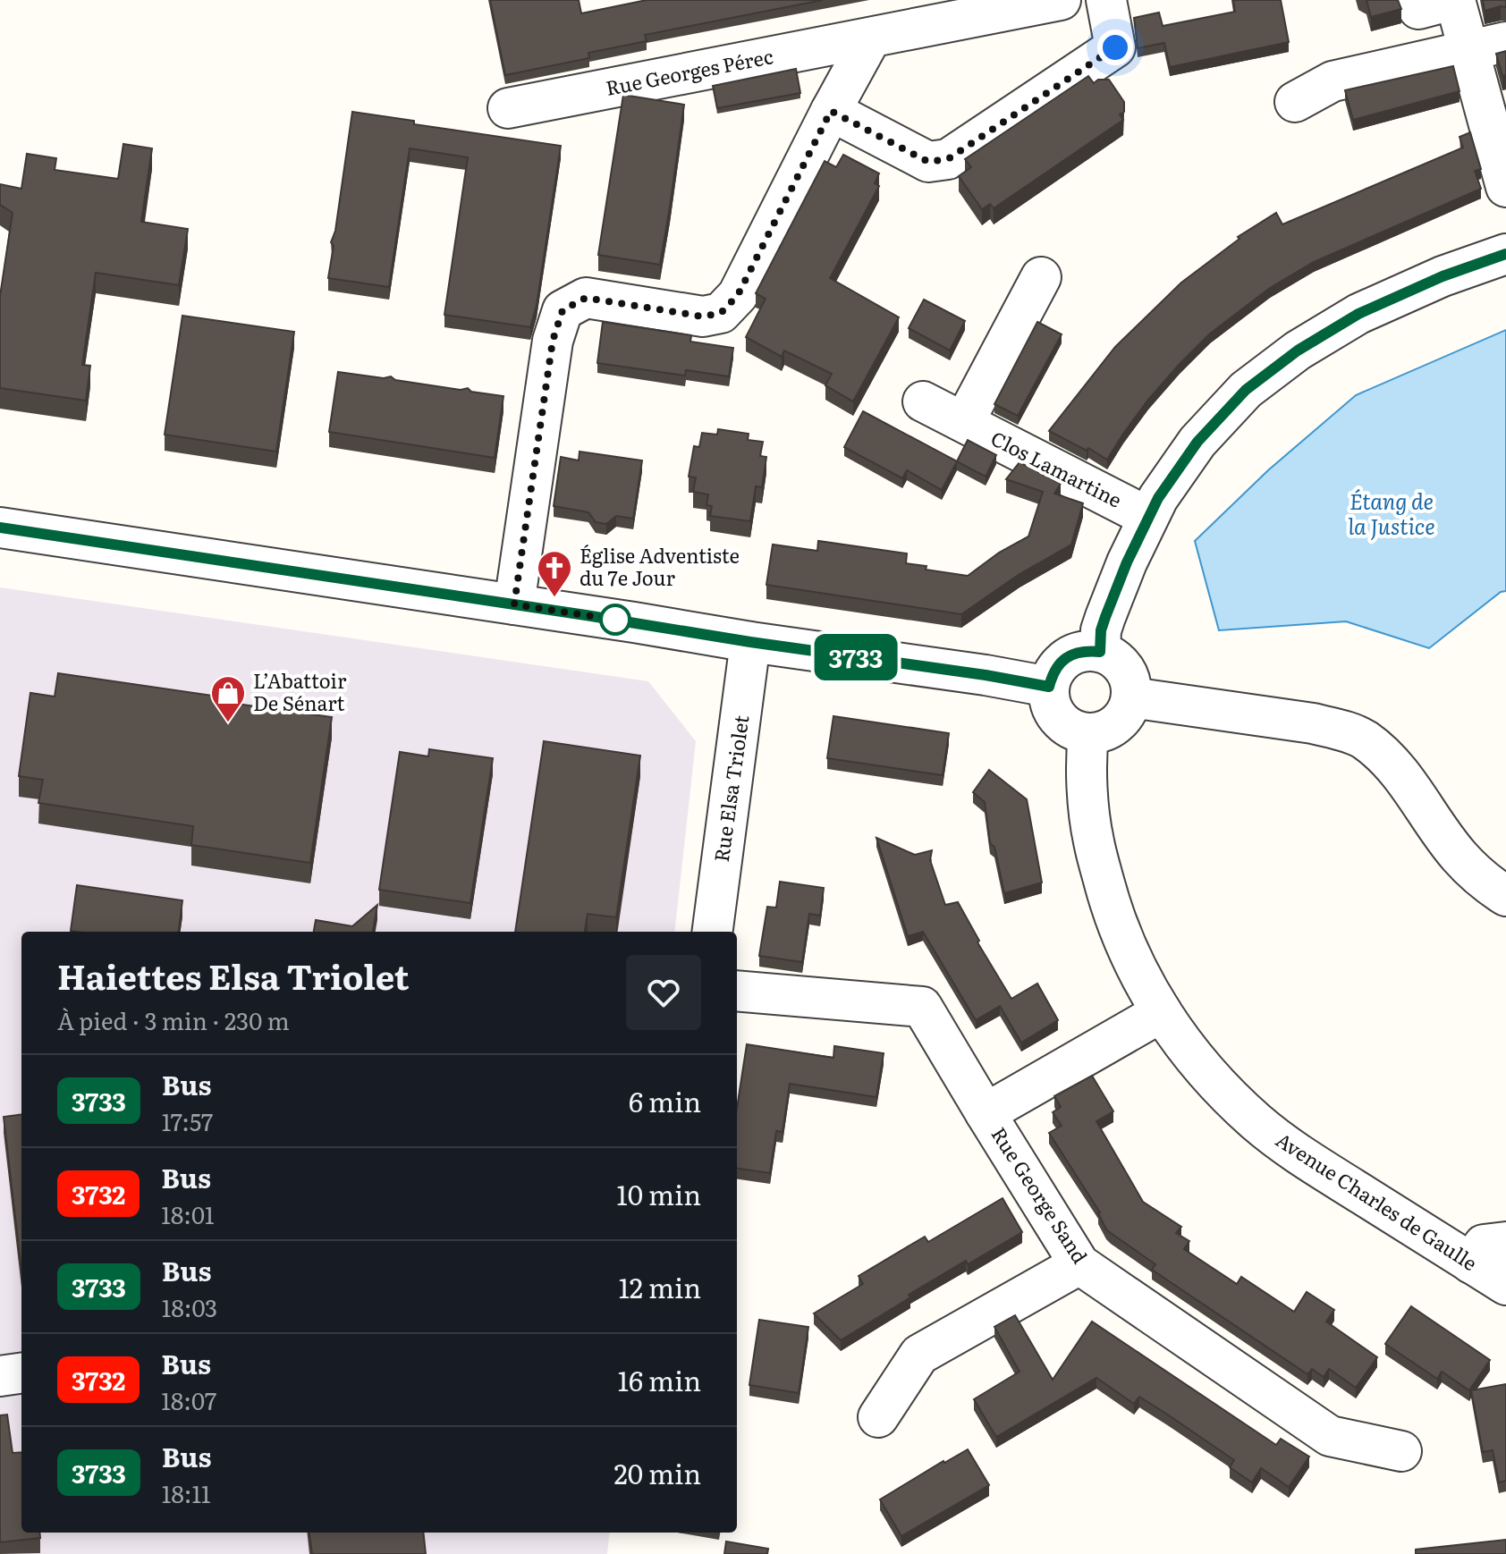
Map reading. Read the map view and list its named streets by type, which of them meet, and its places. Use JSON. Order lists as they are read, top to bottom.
{
  "streets": {
    "street": [
      "Rue Georges Pérec",
      "Clos Lamartine",
      "Rue Elsa Triolet",
      "Rue George Sand",
      "Avenue Charles de Gaulle"
    ]
  },
  "water": ["Étang de la Justice"],
  "places": {
    "church": ["Église Adventiste du 7e Jour"],
    "shop": ["L’Abattoir De Sénart"]
  },
  "lines": ["bus line 3733"],
  "page": {
    "on_map": "3733",
    "heading": ["Haiettes Elsa Triolet", "À pied · 3 min · 230 m"],
    "list": [
      {
        "mark": "3733",
        "name": "Bus",
        "note": "17:57",
        "value": "6 min"
      },
      {
        "mark": "3732",
        "name": "Bus",
        "note": "18:01",
        "value": "10 min"
      },
      {
        "mark": "3733",
        "name": "Bus",
        "note": "18:03",
        "value": "12 min"
      },
      {
        "mark": "3732",
        "name": "Bus",
        "note": "18:07",
        "value": "16 min"
      },
      {
        "mark": "3733",
        "name": "Bus",
        "note": "18:11",
        "value": "20 min"
      }
    ]
  }
}
